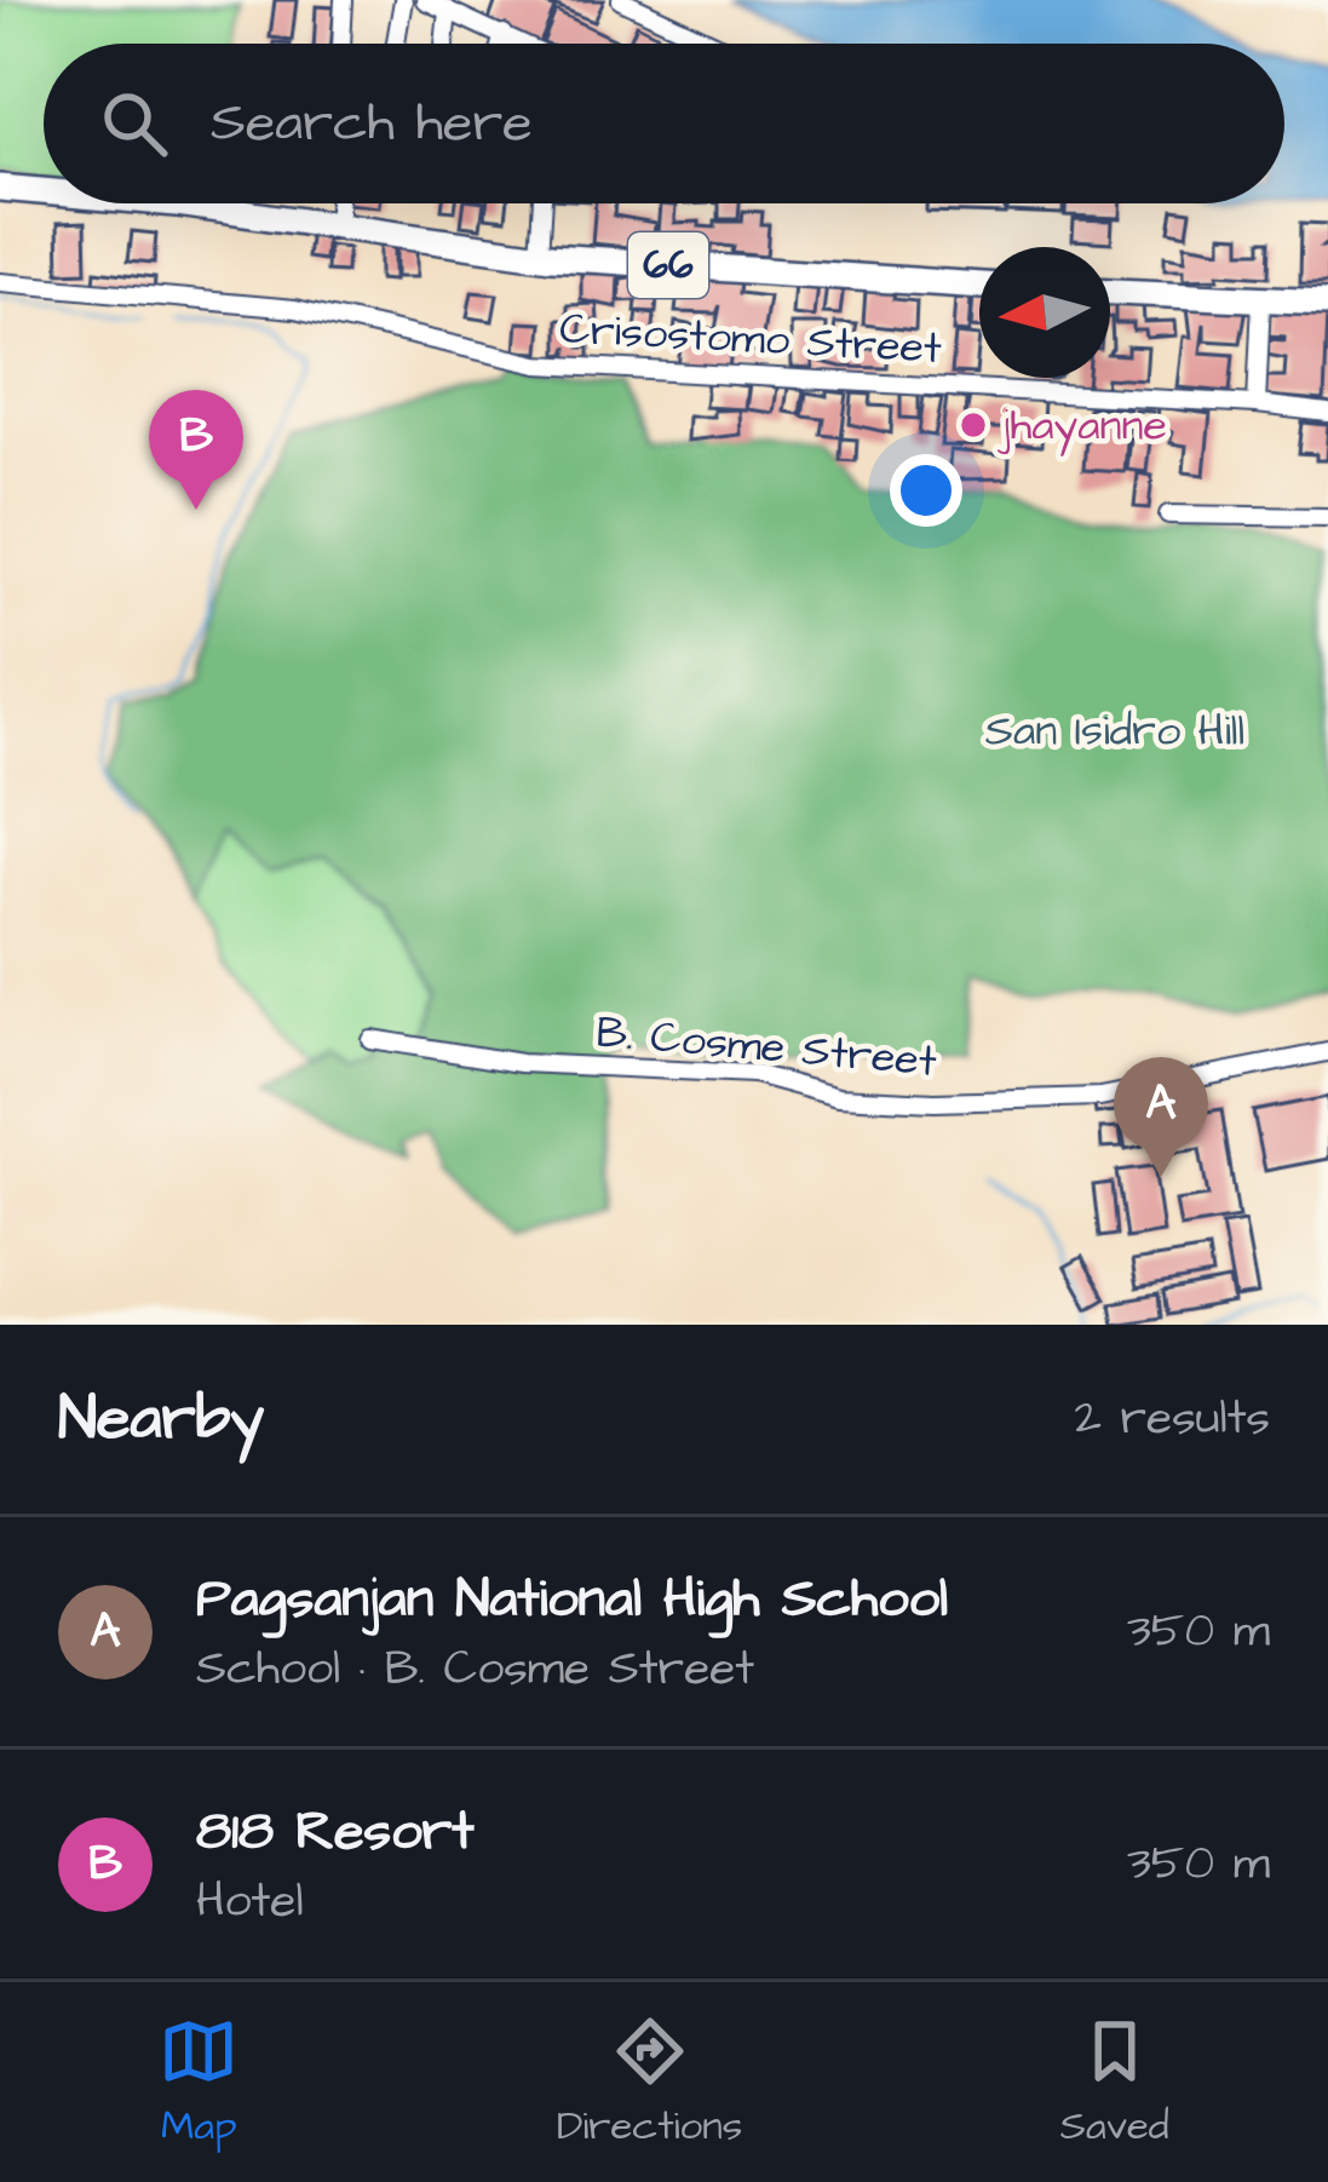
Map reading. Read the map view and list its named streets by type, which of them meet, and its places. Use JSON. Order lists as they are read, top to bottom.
{
  "streets": {
    "main road": ["66"],
    "street": ["Crisostomo Street", "B. Cosme Street"]
  },
  "parks": ["San Isidro Hill"],
  "places": ["jhayanne"],
  "north": "left",
  "page": {
    "search": "Search here",
    "pins": ["B", "A"],
    "heading": ["Nearby", "2 results"],
    "list": [
      {
        "mark": "A",
        "name": "Pagsanjan National High School",
        "note": "School · B. Cosme Street",
        "value": "350 m"
      },
      {
        "mark": "B",
        "name": "818 Resort",
        "note": "Hotel",
        "value": "350 m"
      }
    ],
    "nav": ["Map", "Directions", "Saved"]
  }
}
